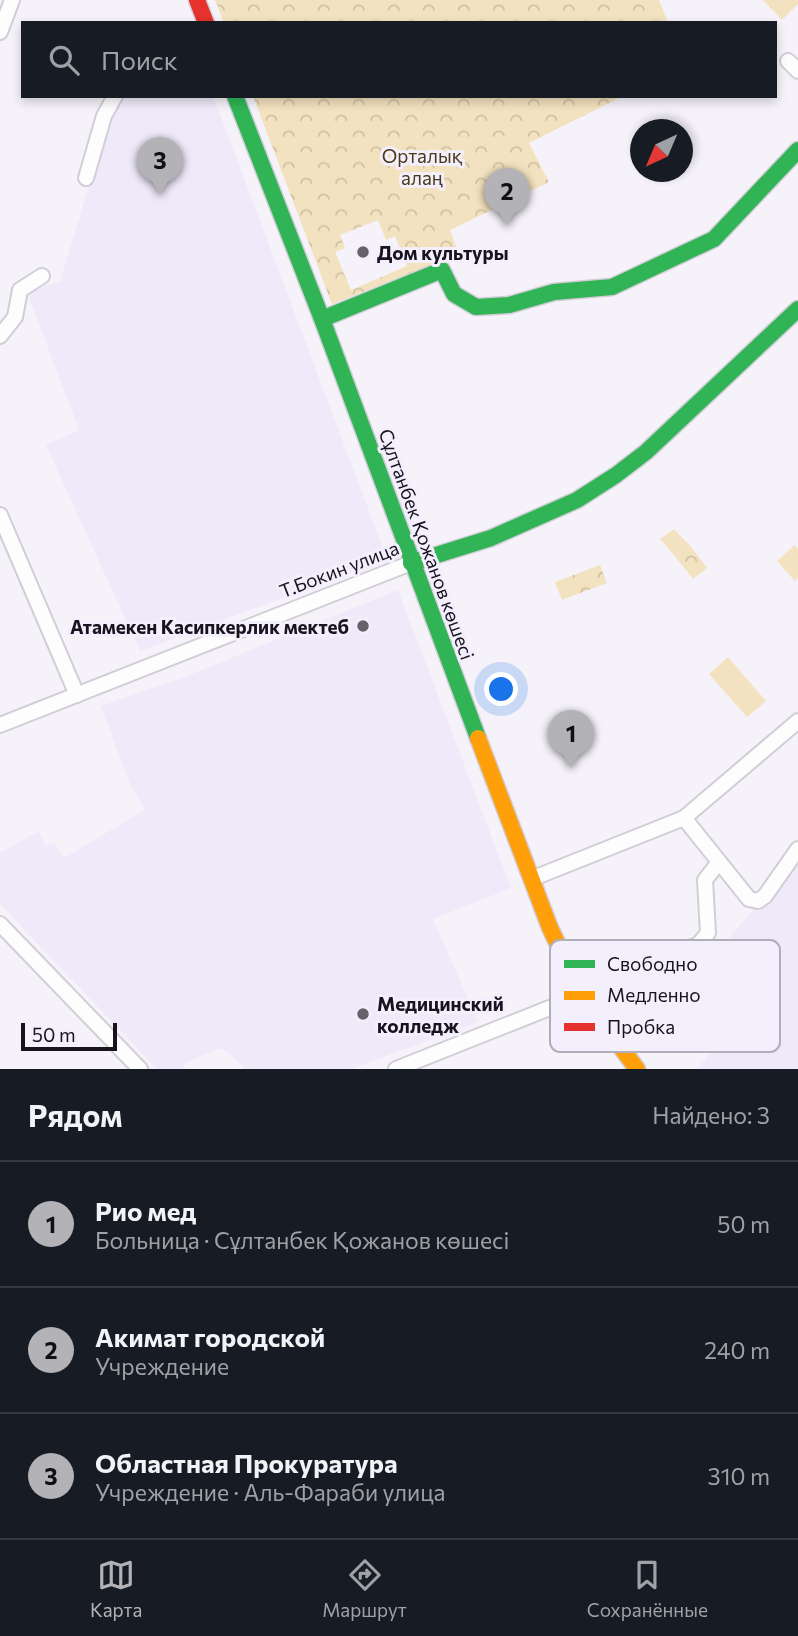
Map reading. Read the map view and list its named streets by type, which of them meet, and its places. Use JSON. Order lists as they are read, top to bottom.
{
  "streets": {
    "main road": ["Сұлтанбек Қожанов көшесі", "Т.Бокин улица"]
  },
  "crossings": [
    ["Сұлтанбек Қожанов көшесі", "Т.Бокин улица"]
  ],
  "parks": ["Орталық алаң"],
  "places": ["Дом культуры", "Атамекен Касипкерлик мектеб", "Медицинский колледж"],
  "legend": ["Свободно", "Медленно", "Пробка"],
  "scale_bar": "50 m",
  "north": "bottom left",
  "page": {
    "search": "Поиск",
    "pins": ["3", "2", "1"],
    "scale": "50 m",
    "heading": ["Рядом", "Найдено: 3"],
    "list": [
      {
        "mark": "1",
        "name": "Рио мед",
        "note": "Больница · Сұлтанбек Қожанов көшесі",
        "value": "50 m"
      },
      {
        "mark": "2",
        "name": "Акимат городской",
        "note": "Учреждение",
        "value": "240 m"
      },
      {
        "mark": "3",
        "name": "Областная Прокуратура",
        "note": "Учреждение · Аль-Фараби улица",
        "value": "310 m"
      }
    ],
    "nav": ["Карта", "Маршрут", "Сохранённые"]
  }
}
